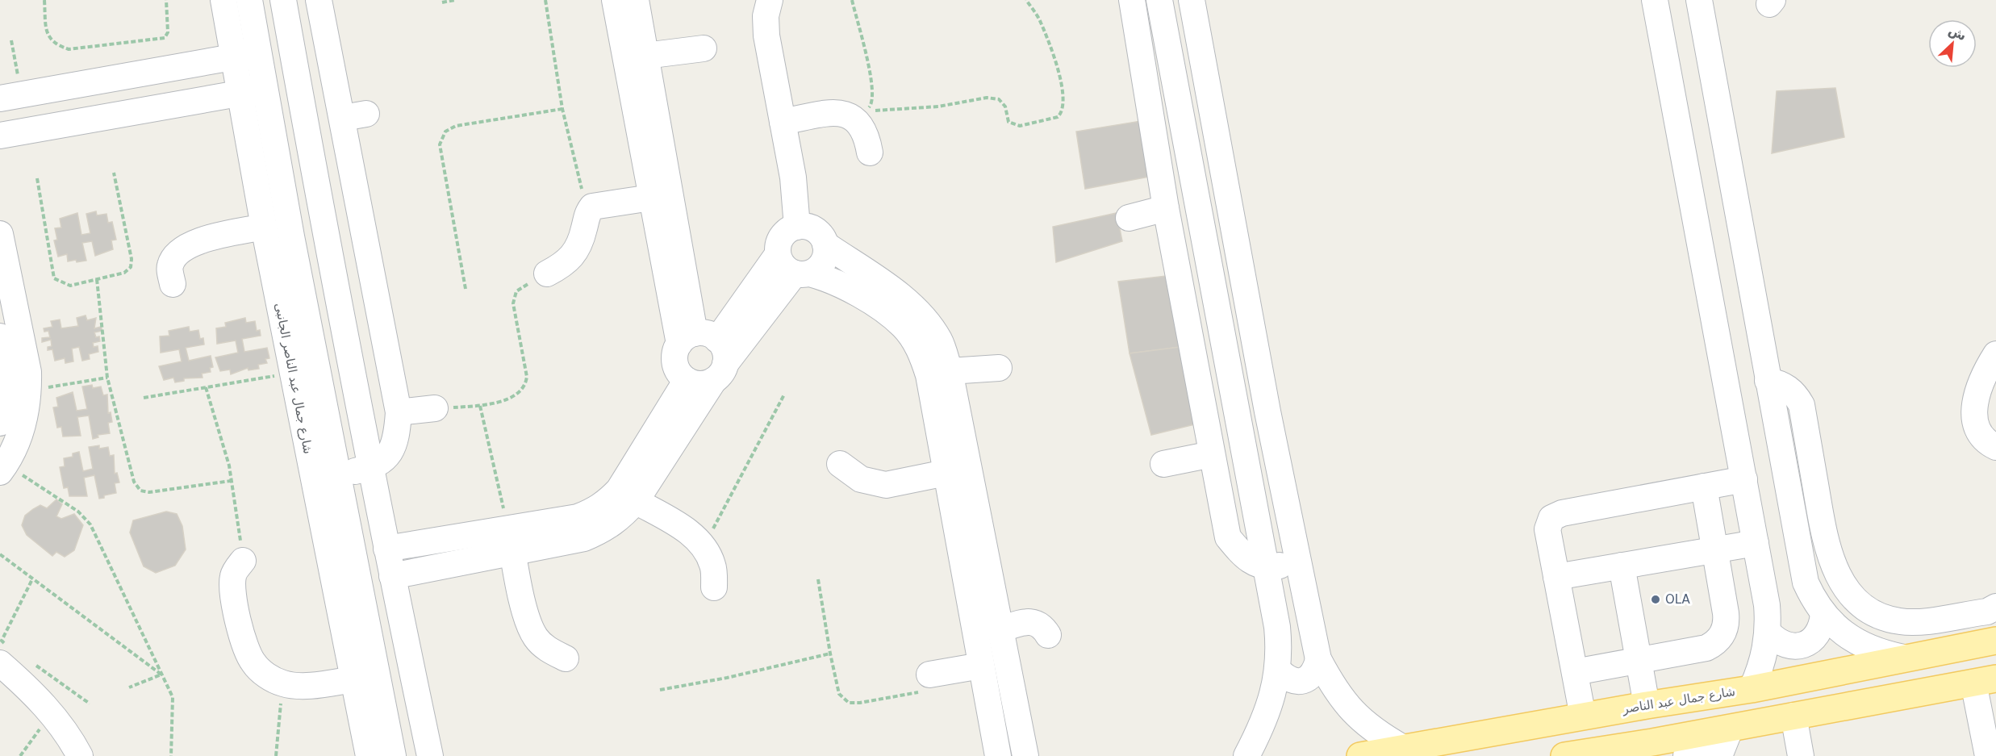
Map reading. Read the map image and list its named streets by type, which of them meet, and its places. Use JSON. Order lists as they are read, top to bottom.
{
  "streets": {
    "main road": ["شارع جمال عبد الناصر"],
    "street": ["شارع جمال عبد الناصر الجانبى"]
  },
  "places": ["OLA"],
  "north": "top right"
}
